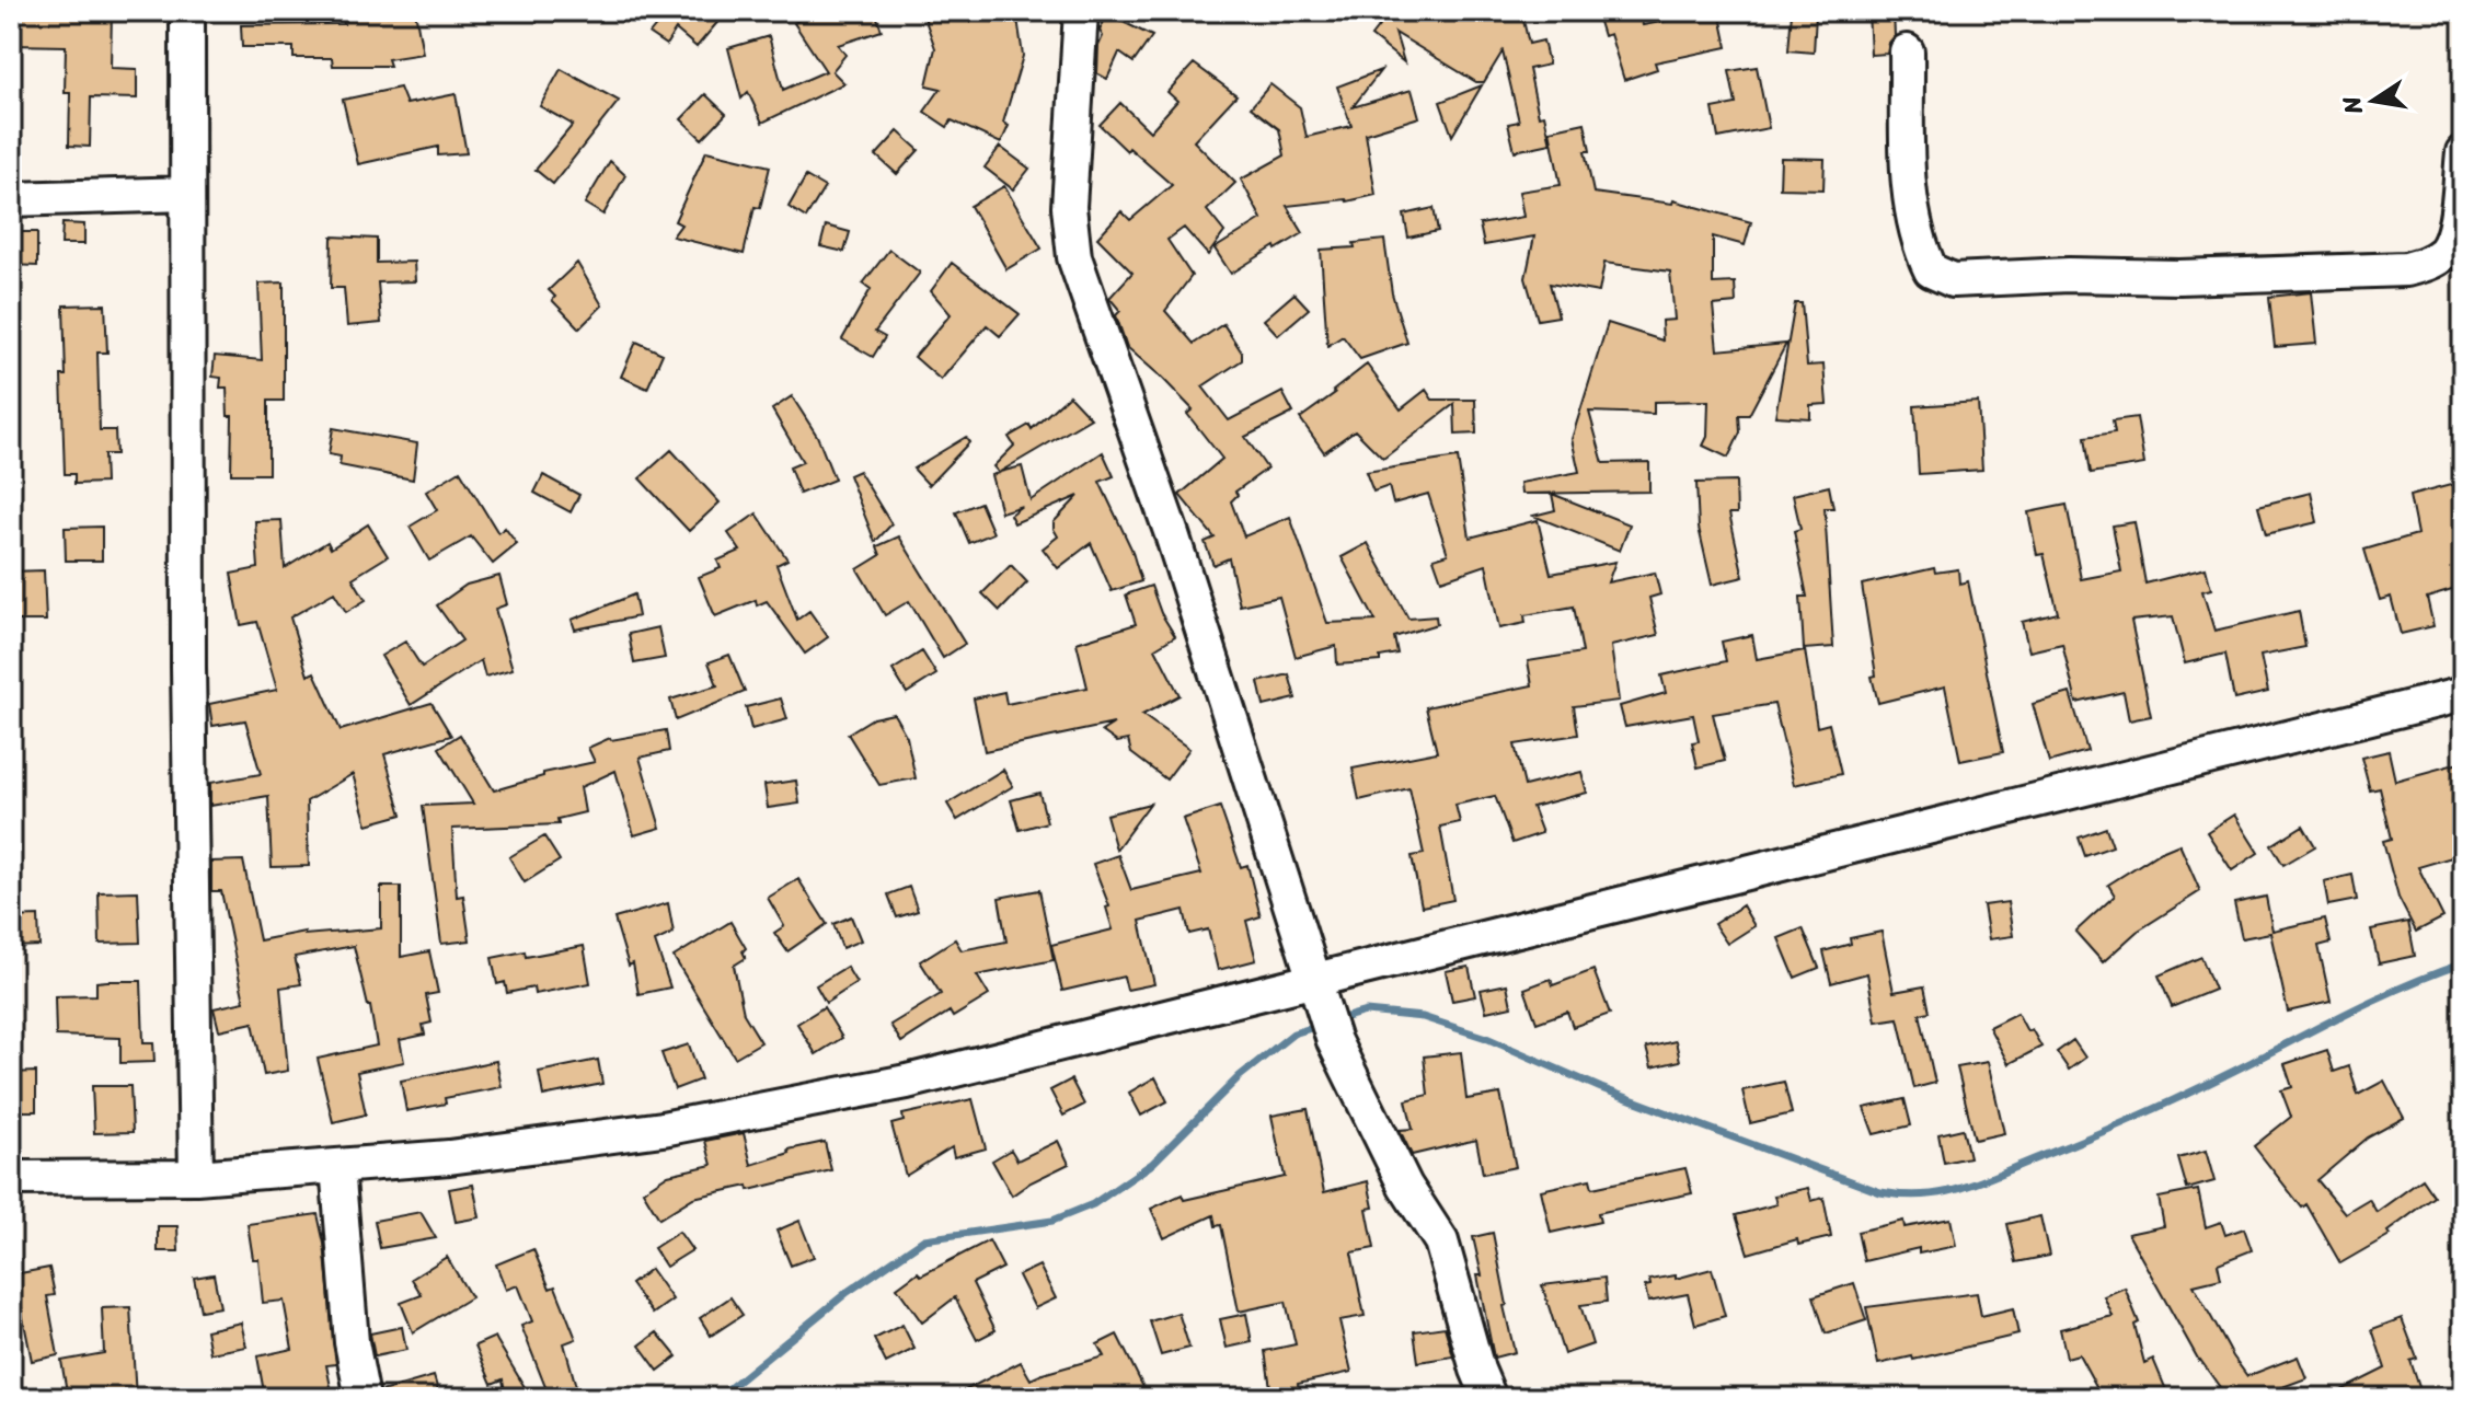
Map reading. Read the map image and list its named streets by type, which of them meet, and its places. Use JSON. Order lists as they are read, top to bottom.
{
  "north": "left"
}
